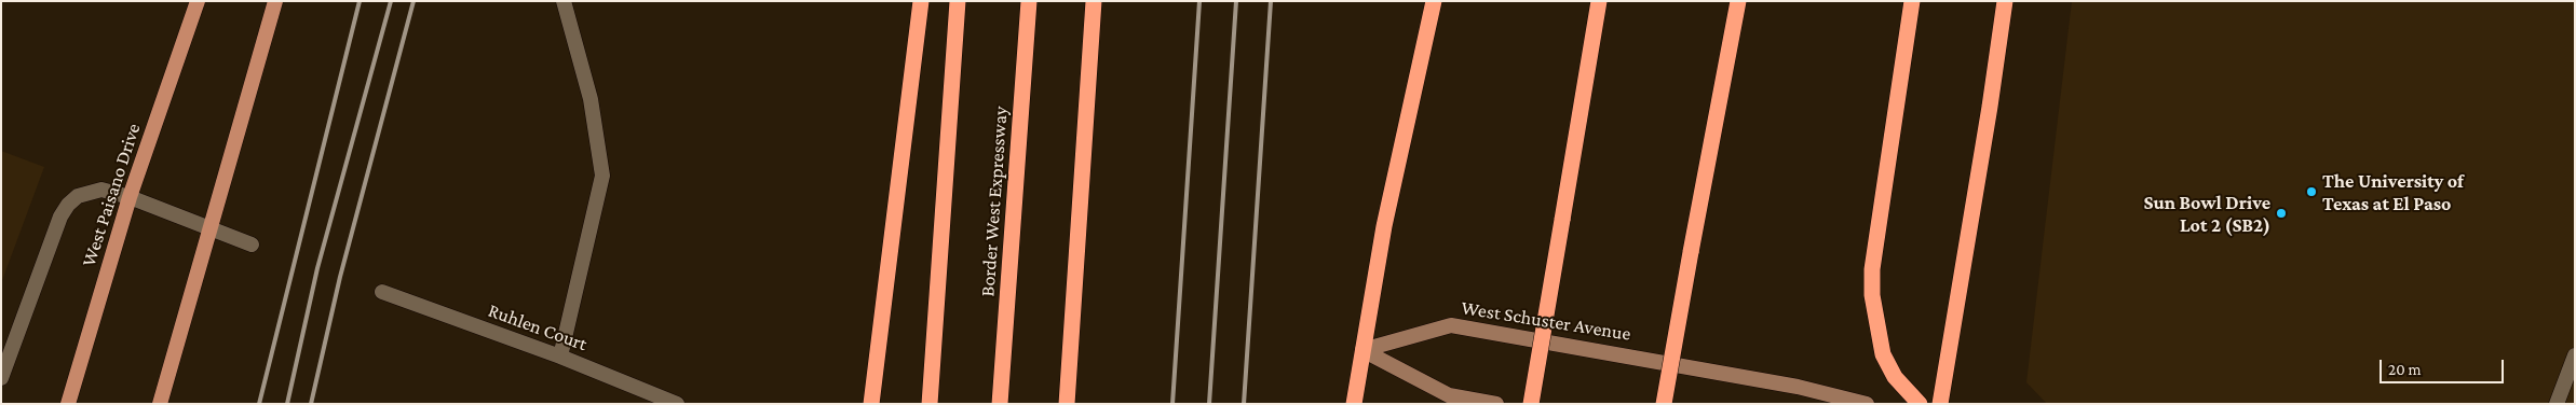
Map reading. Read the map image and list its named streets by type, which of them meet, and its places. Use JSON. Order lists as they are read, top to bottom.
{
  "streets": {
    "highway": ["Border West Expressway"],
    "main road": ["West Paisano Drive", "West Schuster Avenue"],
    "street": ["Ruhlen Court"]
  },
  "places": ["The University of Texas at El Paso", "Sun Bowl Drive Lot 2 (SB2)"],
  "scale_bar": "20 m"
}
